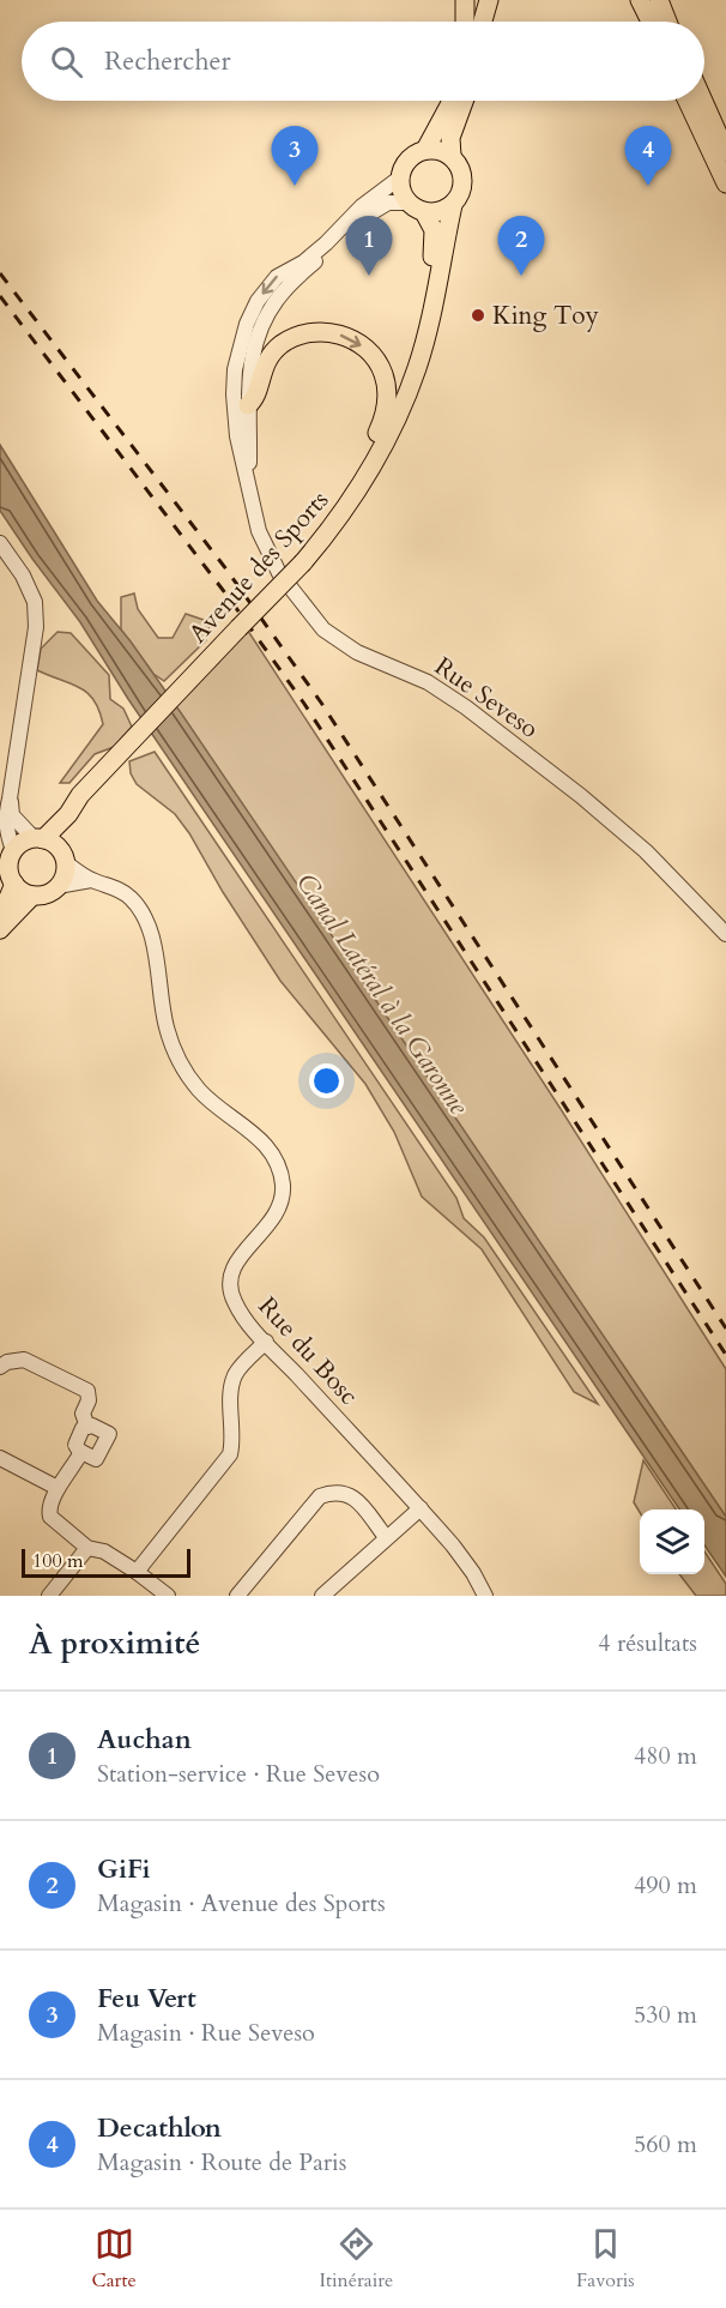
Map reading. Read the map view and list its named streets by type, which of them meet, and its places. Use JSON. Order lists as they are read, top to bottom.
{
  "streets": {
    "main road": ["Avenue des Sports"],
    "street": ["Rue Seveso", "Rue du Bosc"]
  },
  "crossings": [
    ["Avenue des Sports", "Rue Seveso"]
  ],
  "water": ["Canal Latéral à la Garonne"],
  "places": ["King Toy"],
  "scale_bar": "100 m",
  "page": {
    "search": "Rechercher",
    "pins": [
      "3",
      "4",
      "1",
      "2"
    ],
    "scale": "100 m",
    "heading": ["À proximité", "4 résultats"],
    "list": [
      {
        "mark": "1",
        "name": "Auchan",
        "note": "Station-service · Rue Seveso",
        "value": "480 m"
      },
      {
        "mark": "2",
        "name": "GiFi",
        "note": "Magasin · Avenue des Sports",
        "value": "490 m"
      },
      {
        "mark": "3",
        "name": "Feu Vert",
        "note": "Magasin · Rue Seveso",
        "value": "530 m"
      },
      {
        "mark": "4",
        "name": "Decathlon",
        "note": "Magasin · Route de Paris",
        "value": "560 m"
      }
    ],
    "nav": ["Carte", "Itinéraire", "Favoris"]
  }
}
